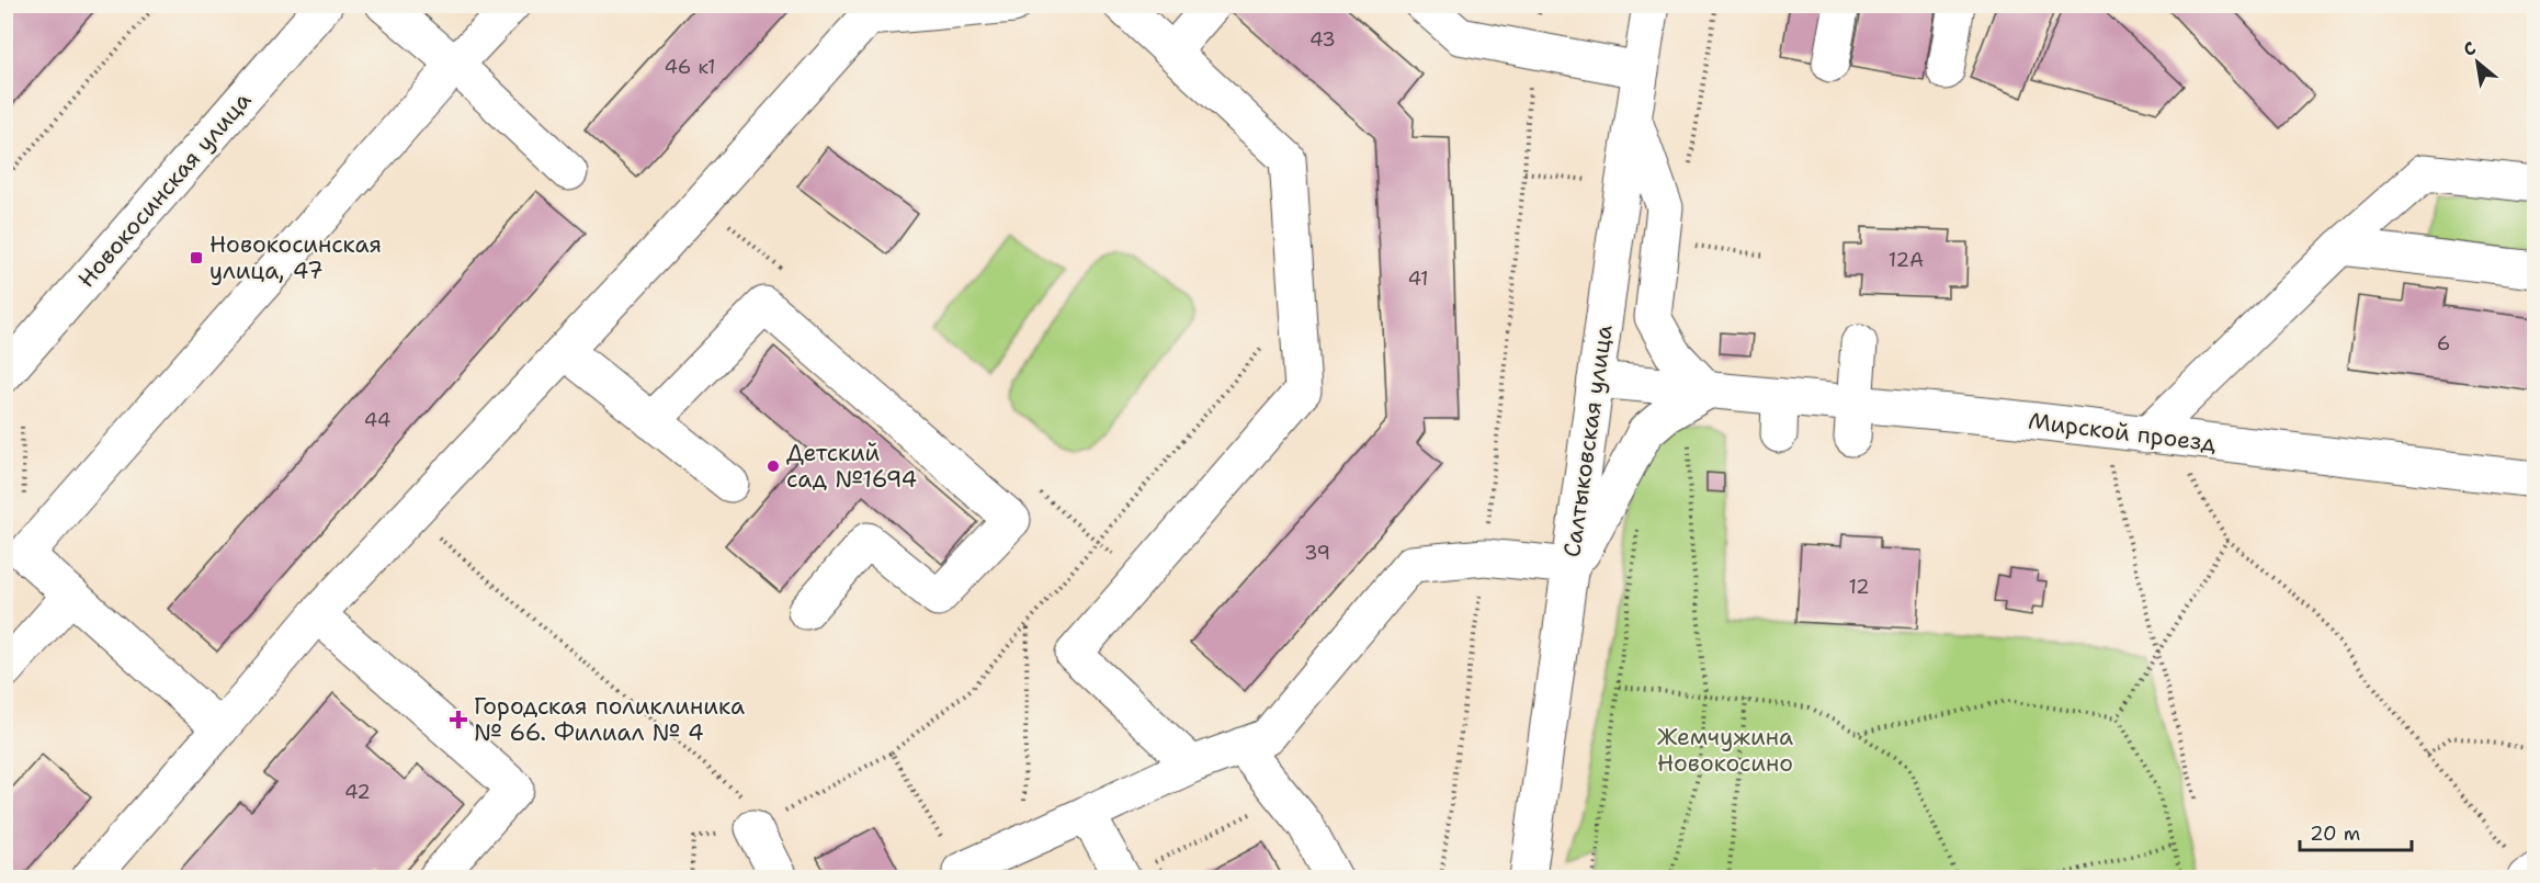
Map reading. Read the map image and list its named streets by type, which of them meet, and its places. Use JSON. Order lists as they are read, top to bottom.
{
  "streets": {
    "street": ["Новокосинская улица", "Мирской проезд", "Салтыковская улица"]
  },
  "crossings": [
    ["Мирской проезд", "Салтыковская улица"]
  ],
  "parks": ["Жемчужина Новокосино"],
  "places": {
    "transit": ["Новокосинская улица, 47"],
    "other": ["Детский сад №1694"],
    "health": ["Городская поликлиника № 66. Филиал № 4"]
  },
  "house_numbers": [
    "43",
    "46 к1",
    "12А",
    "41",
    "6",
    "44",
    "39",
    "12",
    "42"
  ],
  "scale_bar": "20 m",
  "north": "top left"
}
